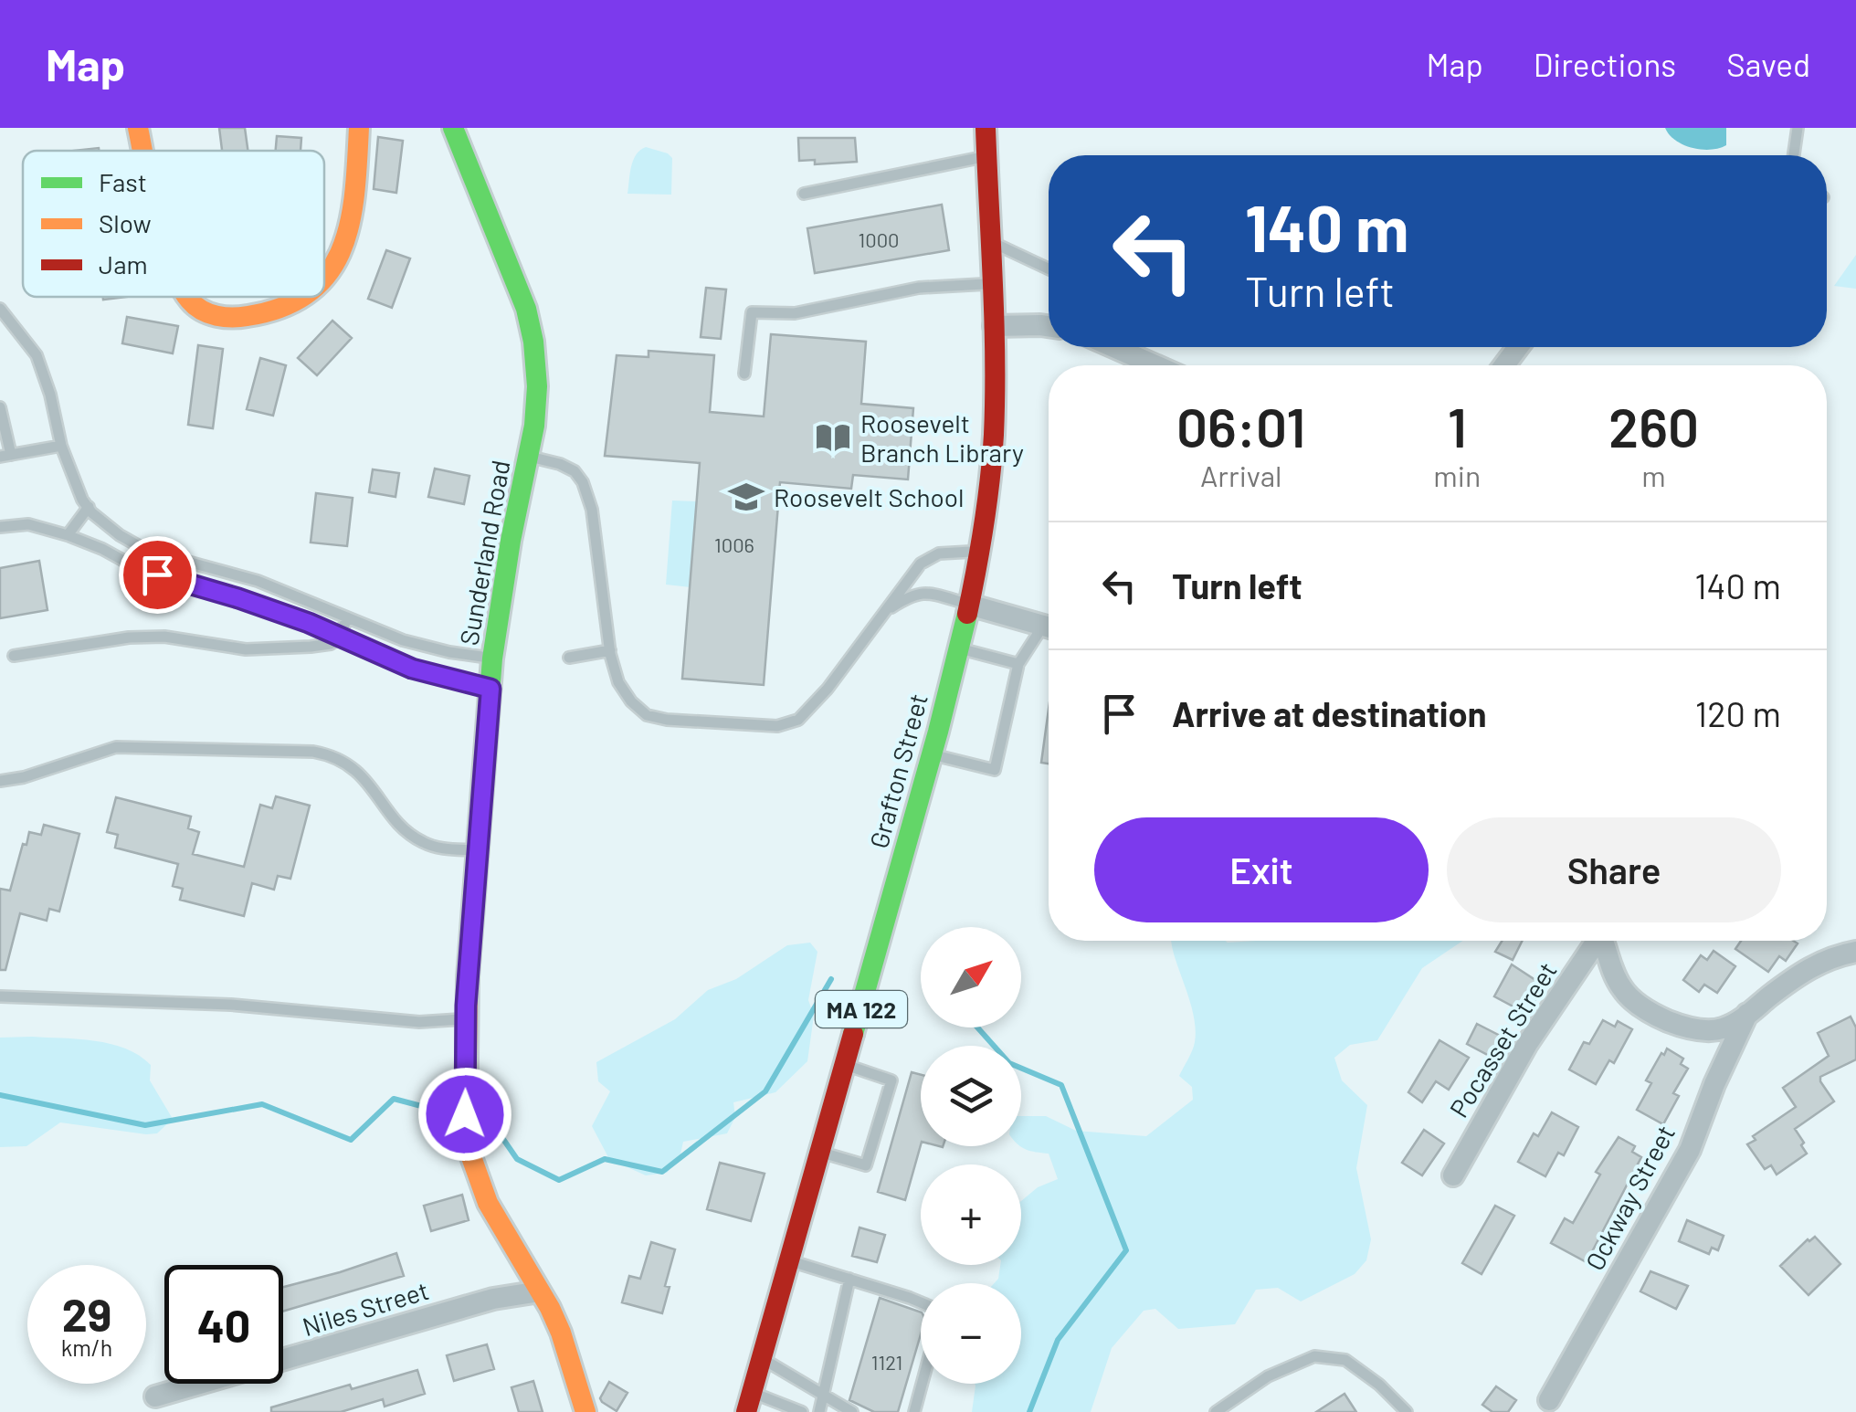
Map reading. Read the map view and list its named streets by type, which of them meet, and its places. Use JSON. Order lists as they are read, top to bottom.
{
  "streets": {
    "main road": ["Sunderland Road", "Grafton Street", "MA 122"],
    "street": ["Pocasset Street", "Ockway Street", "Niles Street"]
  },
  "crossings": [
    ["Sunderland Road", "Niles Street"]
  ],
  "places": {
    "library": ["Roosevelt Branch Library"],
    "school or university": ["Roosevelt School"]
  },
  "house_numbers": ["1000", "1006", "1121"],
  "legend": ["Fast", "Slow", "Jam"],
  "north": "top right",
  "page": {
    "header": "Map",
    "nav": ["Map", "Directions", "Saved"],
    "turn": ["140 m", "Turn left"],
    "eta": [
      "06:01",
      "Arrival",
      "1",
      "min",
      "260",
      "m"
    ],
    "list": [
      {
        "name": "Turn left",
        "value": "140 m"
      },
      {
        "name": "Arrive at destination",
        "value": "120 m"
      }
    ],
    "buttons": ["Exit", "Share"],
    "map_buttons": ["+", "−"],
    "speed": "29 km/h",
    "limit": "40"
  }
}
